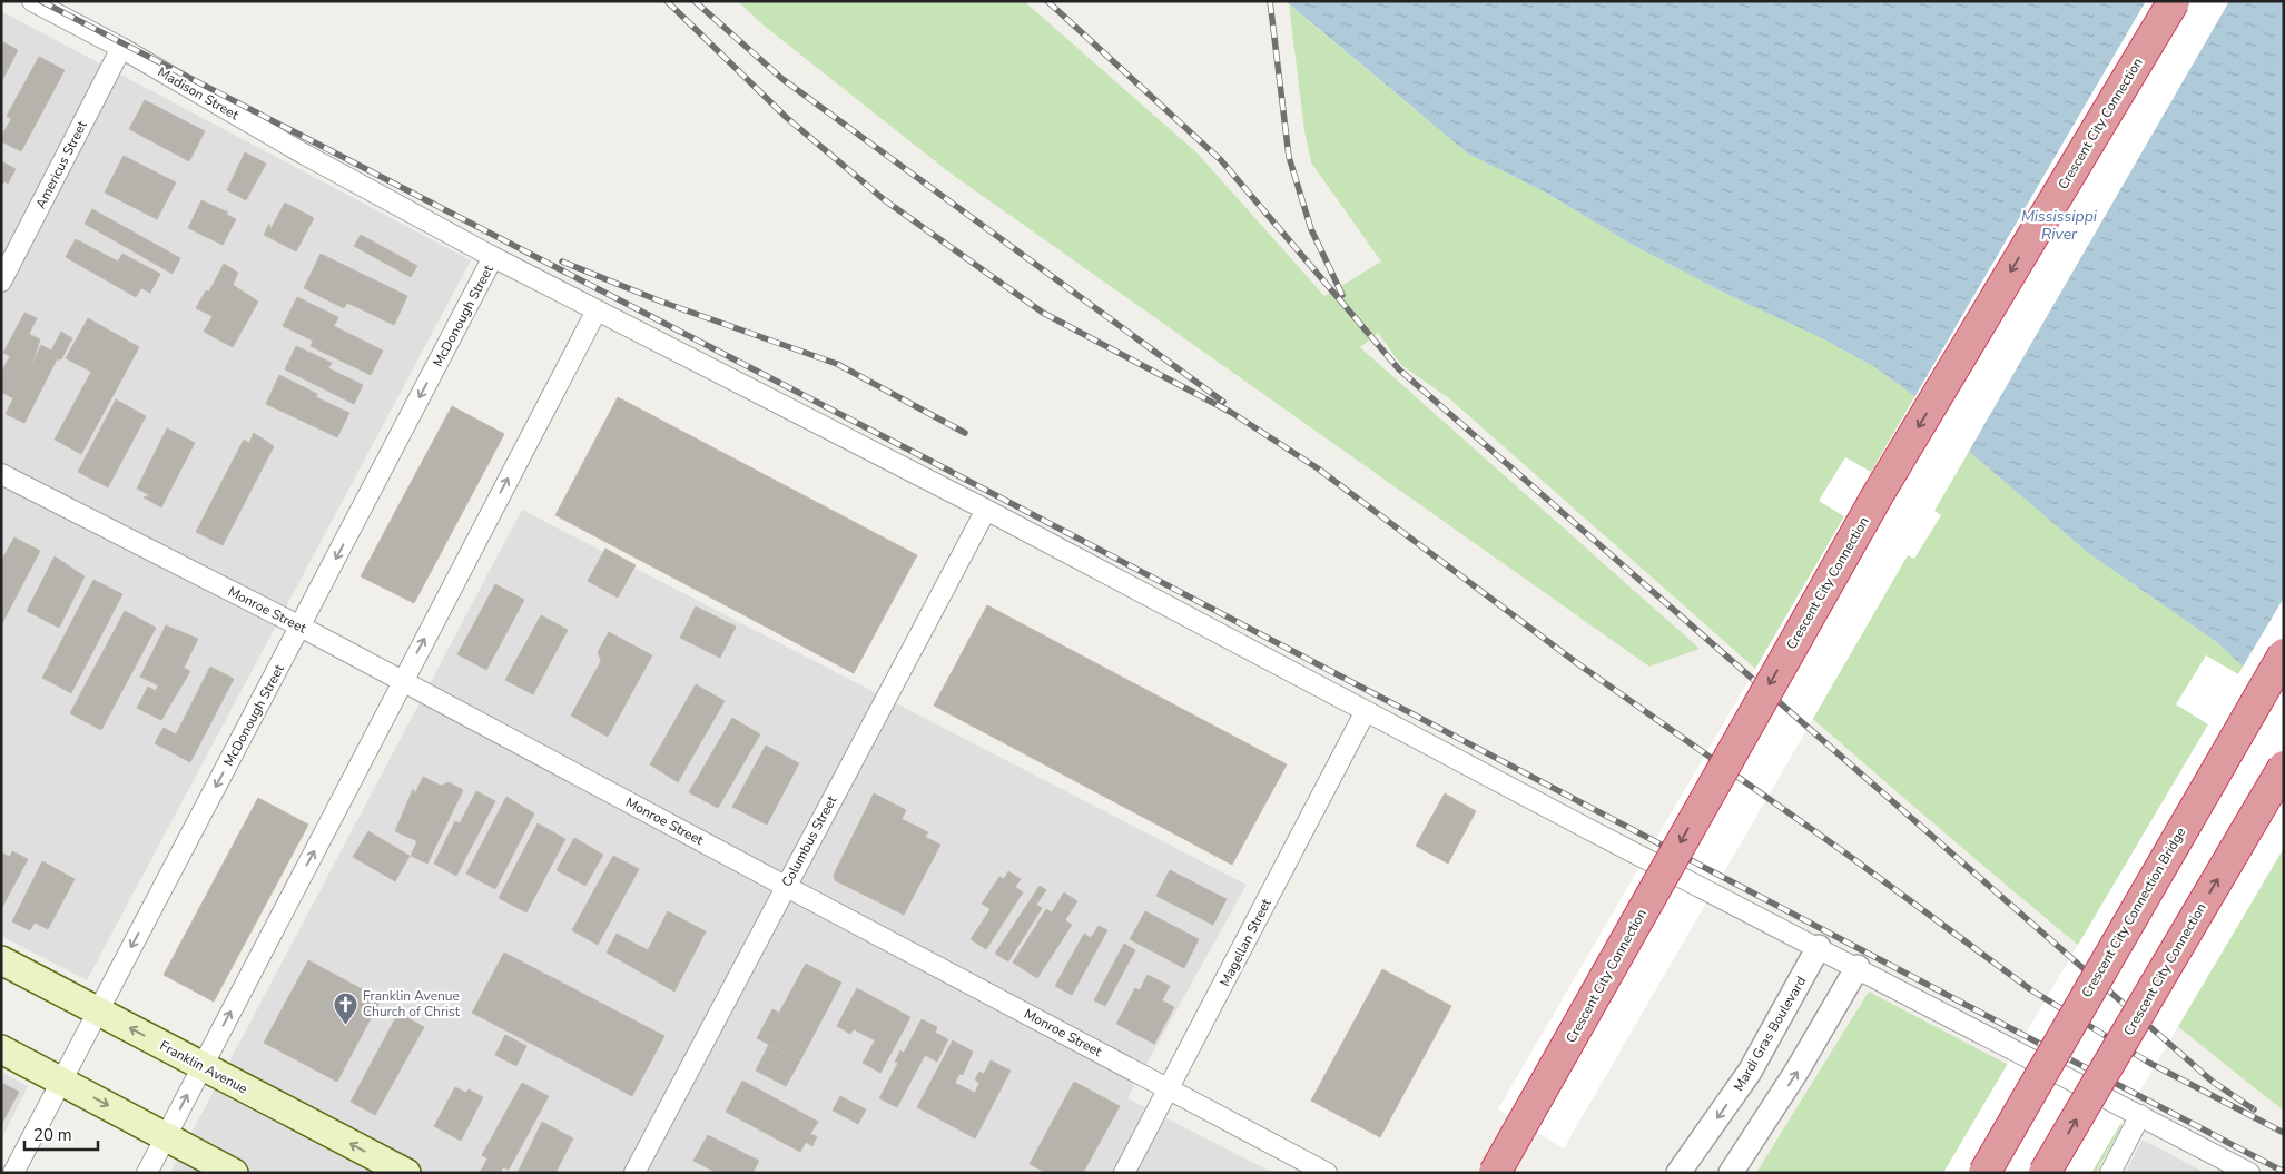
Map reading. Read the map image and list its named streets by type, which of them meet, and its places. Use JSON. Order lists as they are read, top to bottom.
{
  "streets": {
    "highway": ["Crescent City Connection", "Crescent City Connection Bridge"],
    "main road": ["Franklin Avenue"],
    "street": [
      "Madison Street",
      "Americus Street",
      "McDonough Street",
      "Monroe Street",
      "Columbus Street",
      "Magellan Street",
      "Mardi Gras Boulevard"
    ]
  },
  "crossings": [
    ["Madison Street", "Americus Street"],
    ["Madison Street", "McDonough Street"],
    ["Madison Street", "Columbus Street"],
    ["Madison Street", "Magellan Street"],
    ["Madison Street", "Mardi Gras Boulevard"],
    ["McDonough Street", "Monroe Street"],
    ["McDonough Street", "Franklin Avenue"],
    ["Monroe Street", "Columbus Street"],
    ["Monroe Street", "Magellan Street"]
  ],
  "water": ["Mississippi River"],
  "places": {
    "church": ["Franklin Avenue Church of Christ"]
  },
  "scale_bar": "20 m"
}
